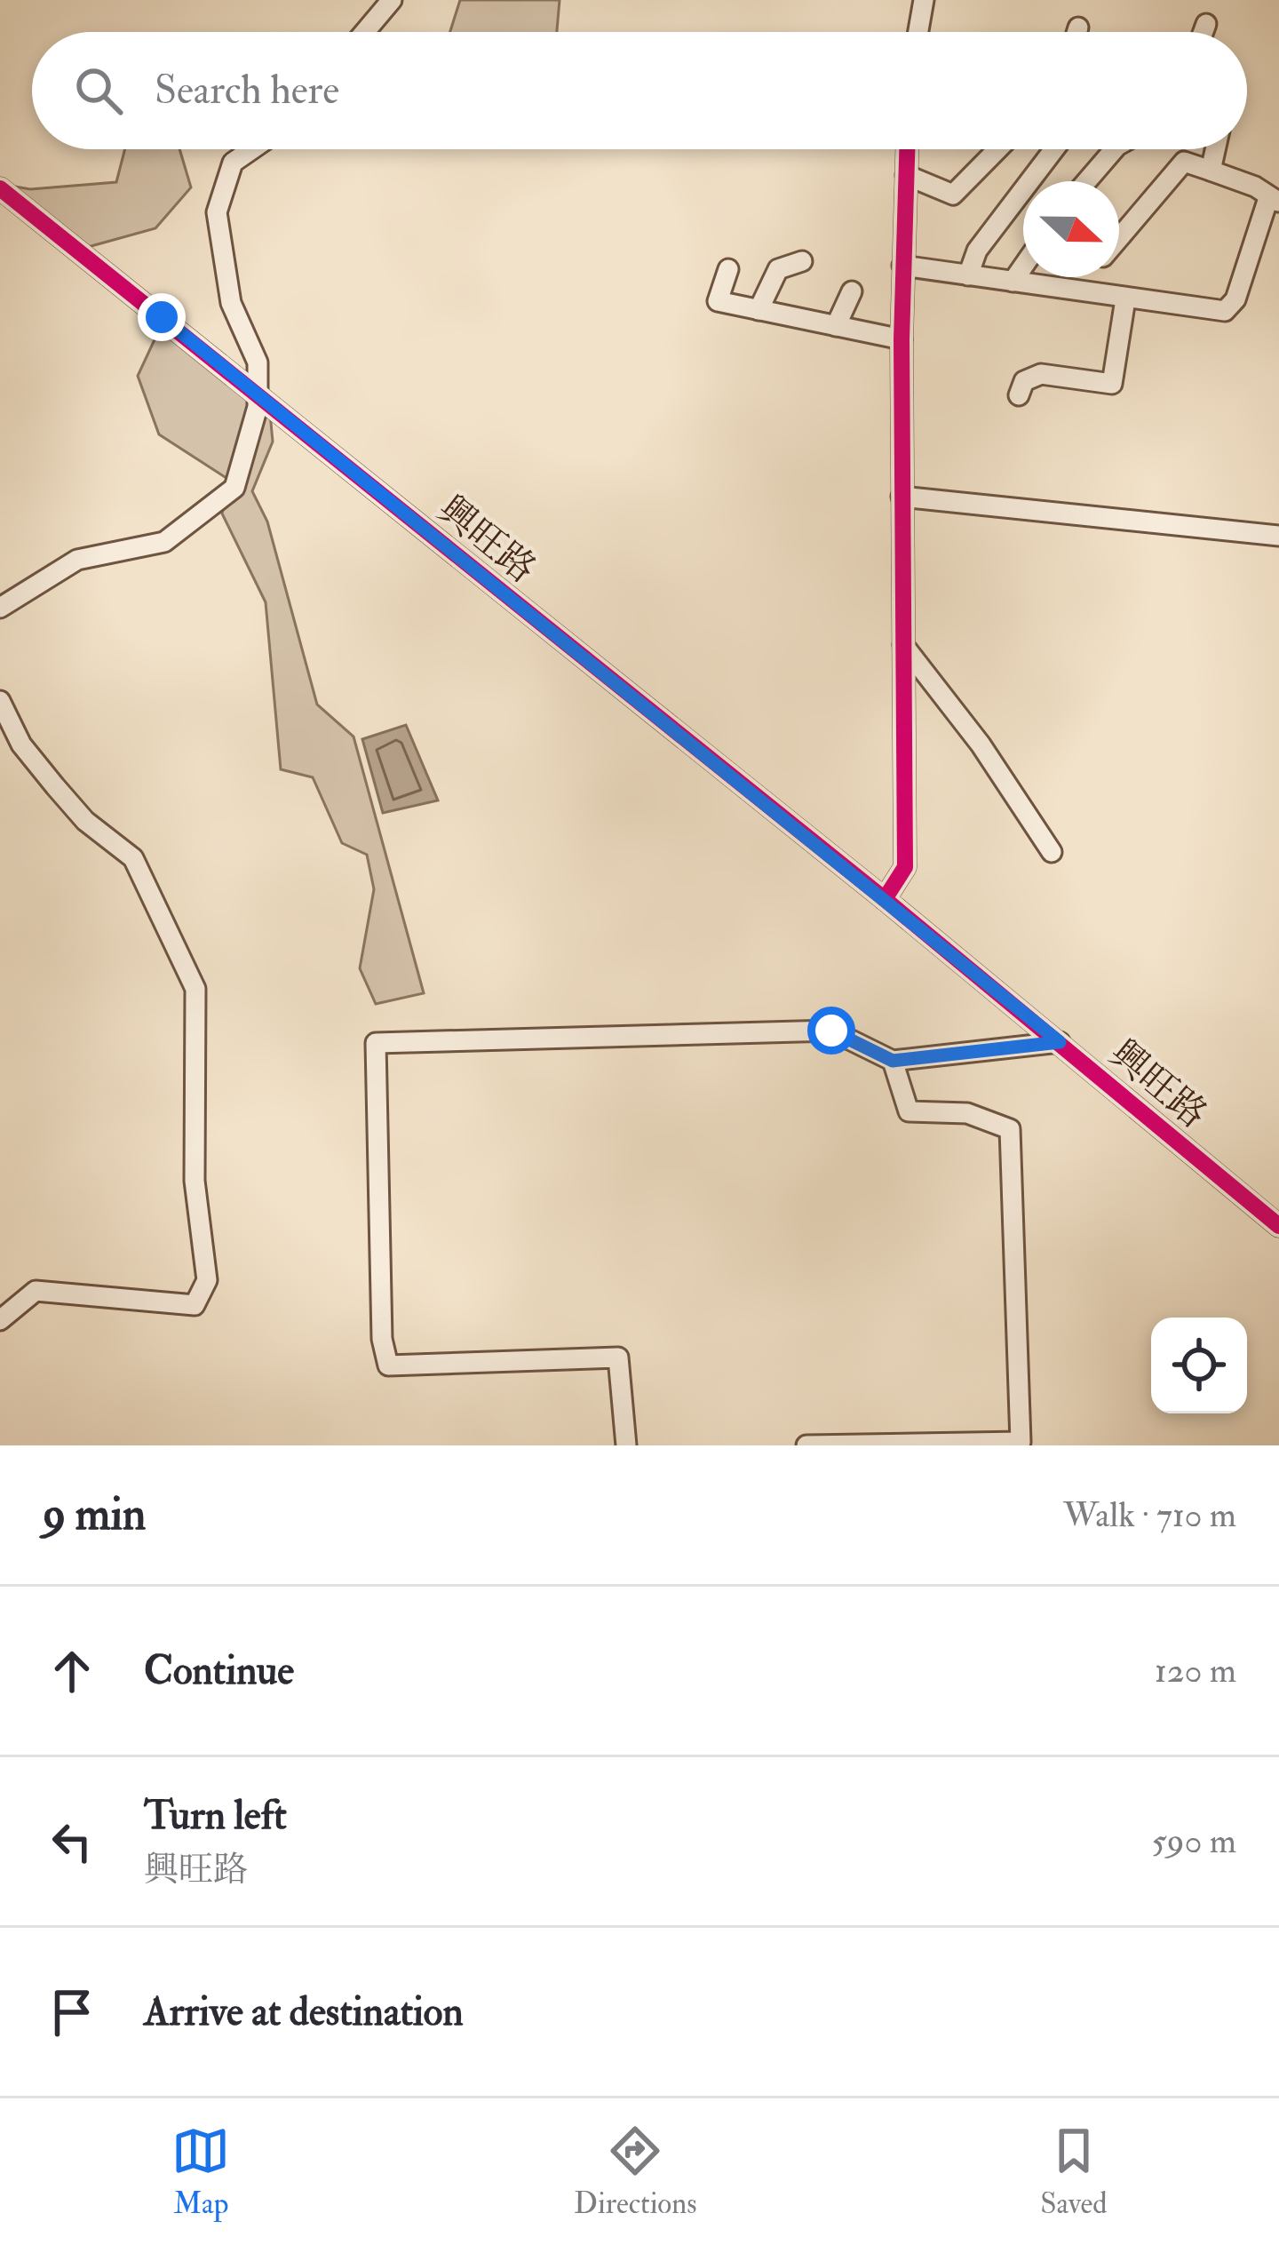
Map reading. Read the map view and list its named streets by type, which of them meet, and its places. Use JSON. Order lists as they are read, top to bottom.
{
  "streets": {
    "street": ["興旺路"]
  },
  "north": "right",
  "page": {
    "search": "Search here",
    "heading": ["9 min", "Walk · 710 m"],
    "list": [
      ["Continue", "120 m"],
      ["Turn left", "興旺路", "590 m"],
      "Arrive at destination"
    ],
    "nav": ["Map", "Directions", "Saved"]
  }
}
